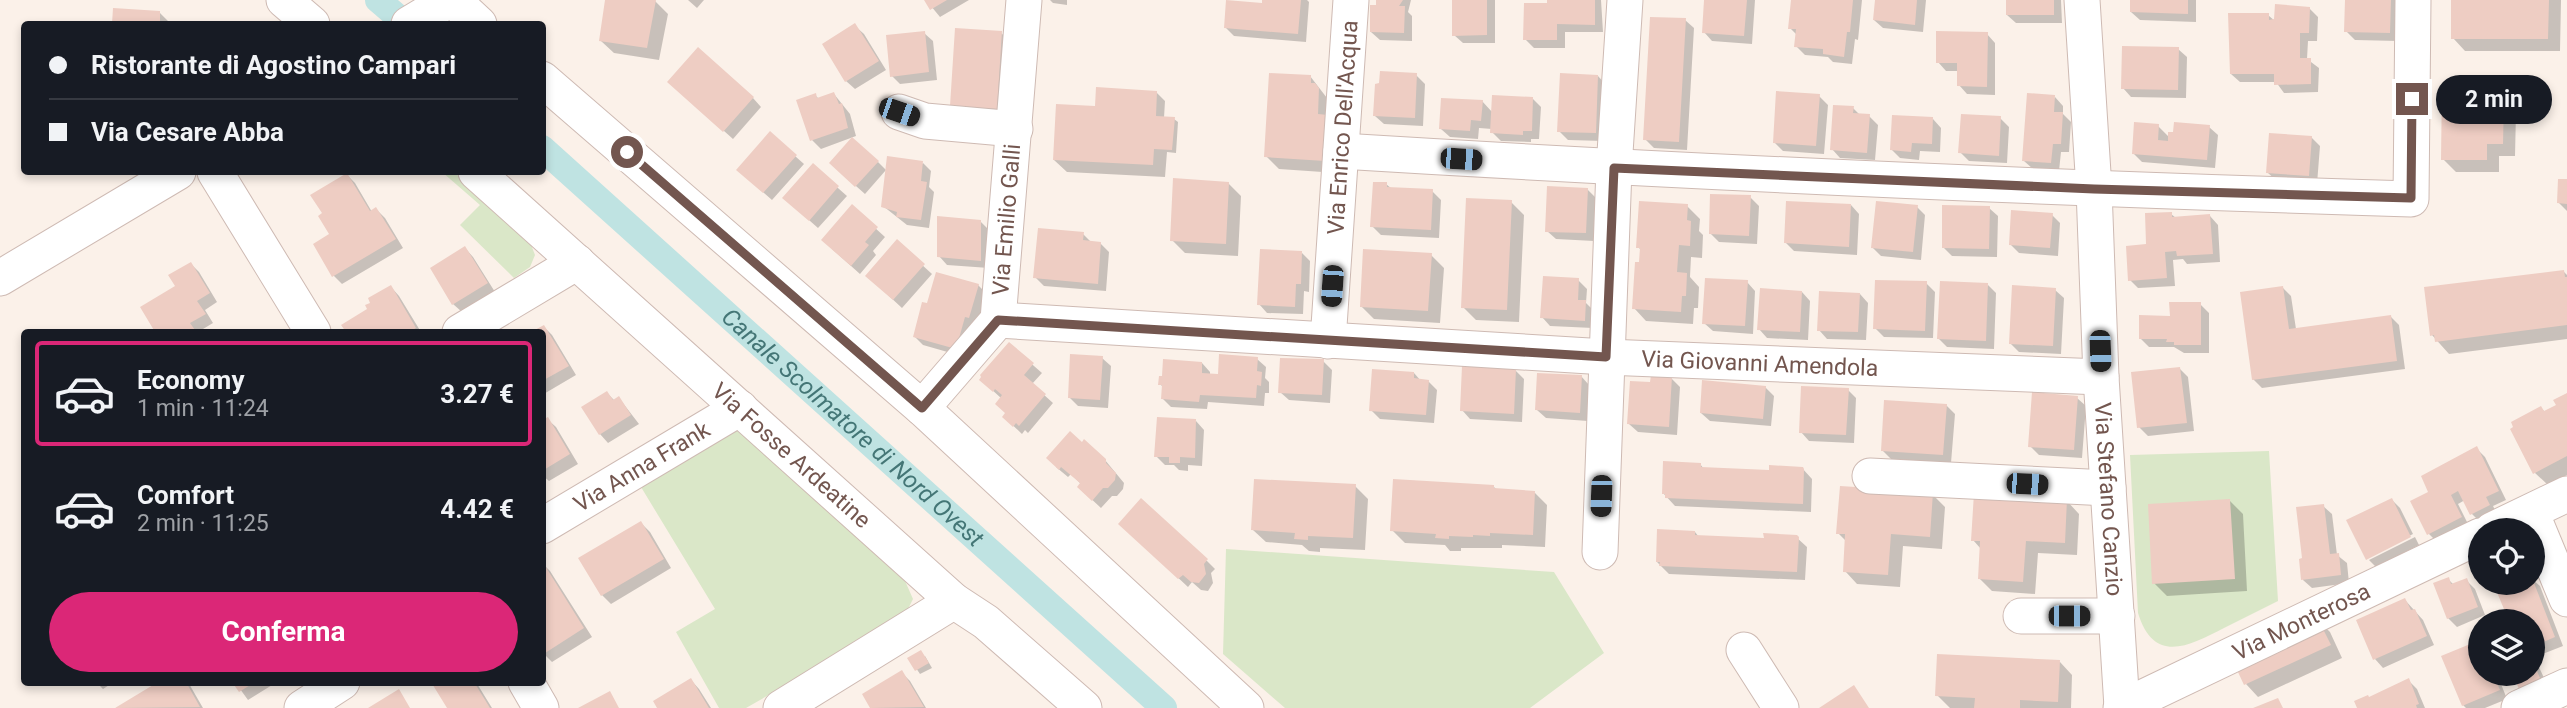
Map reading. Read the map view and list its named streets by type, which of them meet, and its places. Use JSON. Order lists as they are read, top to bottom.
{
  "streets": {
    "street": [
      "Via Enrico Dell'Acqua",
      "Via Emilio Galli",
      "Via Giovanni Amendola",
      "Via Fosse Ardeatine",
      "Via Anna Frank",
      "Via Stefano Canzio",
      "Via Monterosa"
    ]
  },
  "crossings": [
    ["Via Enrico Dell'Acqua", "Via Giovanni Amendola"],
    ["Via Emilio Galli", "Via Giovanni Amendola"],
    ["Via Giovanni Amendola", "Via Stefano Canzio"],
    ["Via Fosse Ardeatine", "Via Anna Frank"],
    ["Via Stefano Canzio", "Via Monterosa"]
  ],
  "water": ["Canale Scolmatore di Nord Ovest"],
  "page": {
    "banner": ["Ristorante di Agostino Campari", "Via Cesare Abba"],
    "bubble": "2 min",
    "list": [
      {
        "name": "Economy",
        "note": "1 min · 11:24",
        "value": "3.27 €"
      },
      {
        "name": "Comfort",
        "note": "2 min · 11:25",
        "value": "4.42 €"
      }
    ],
    "buttons": "Conferma"
  }
}
